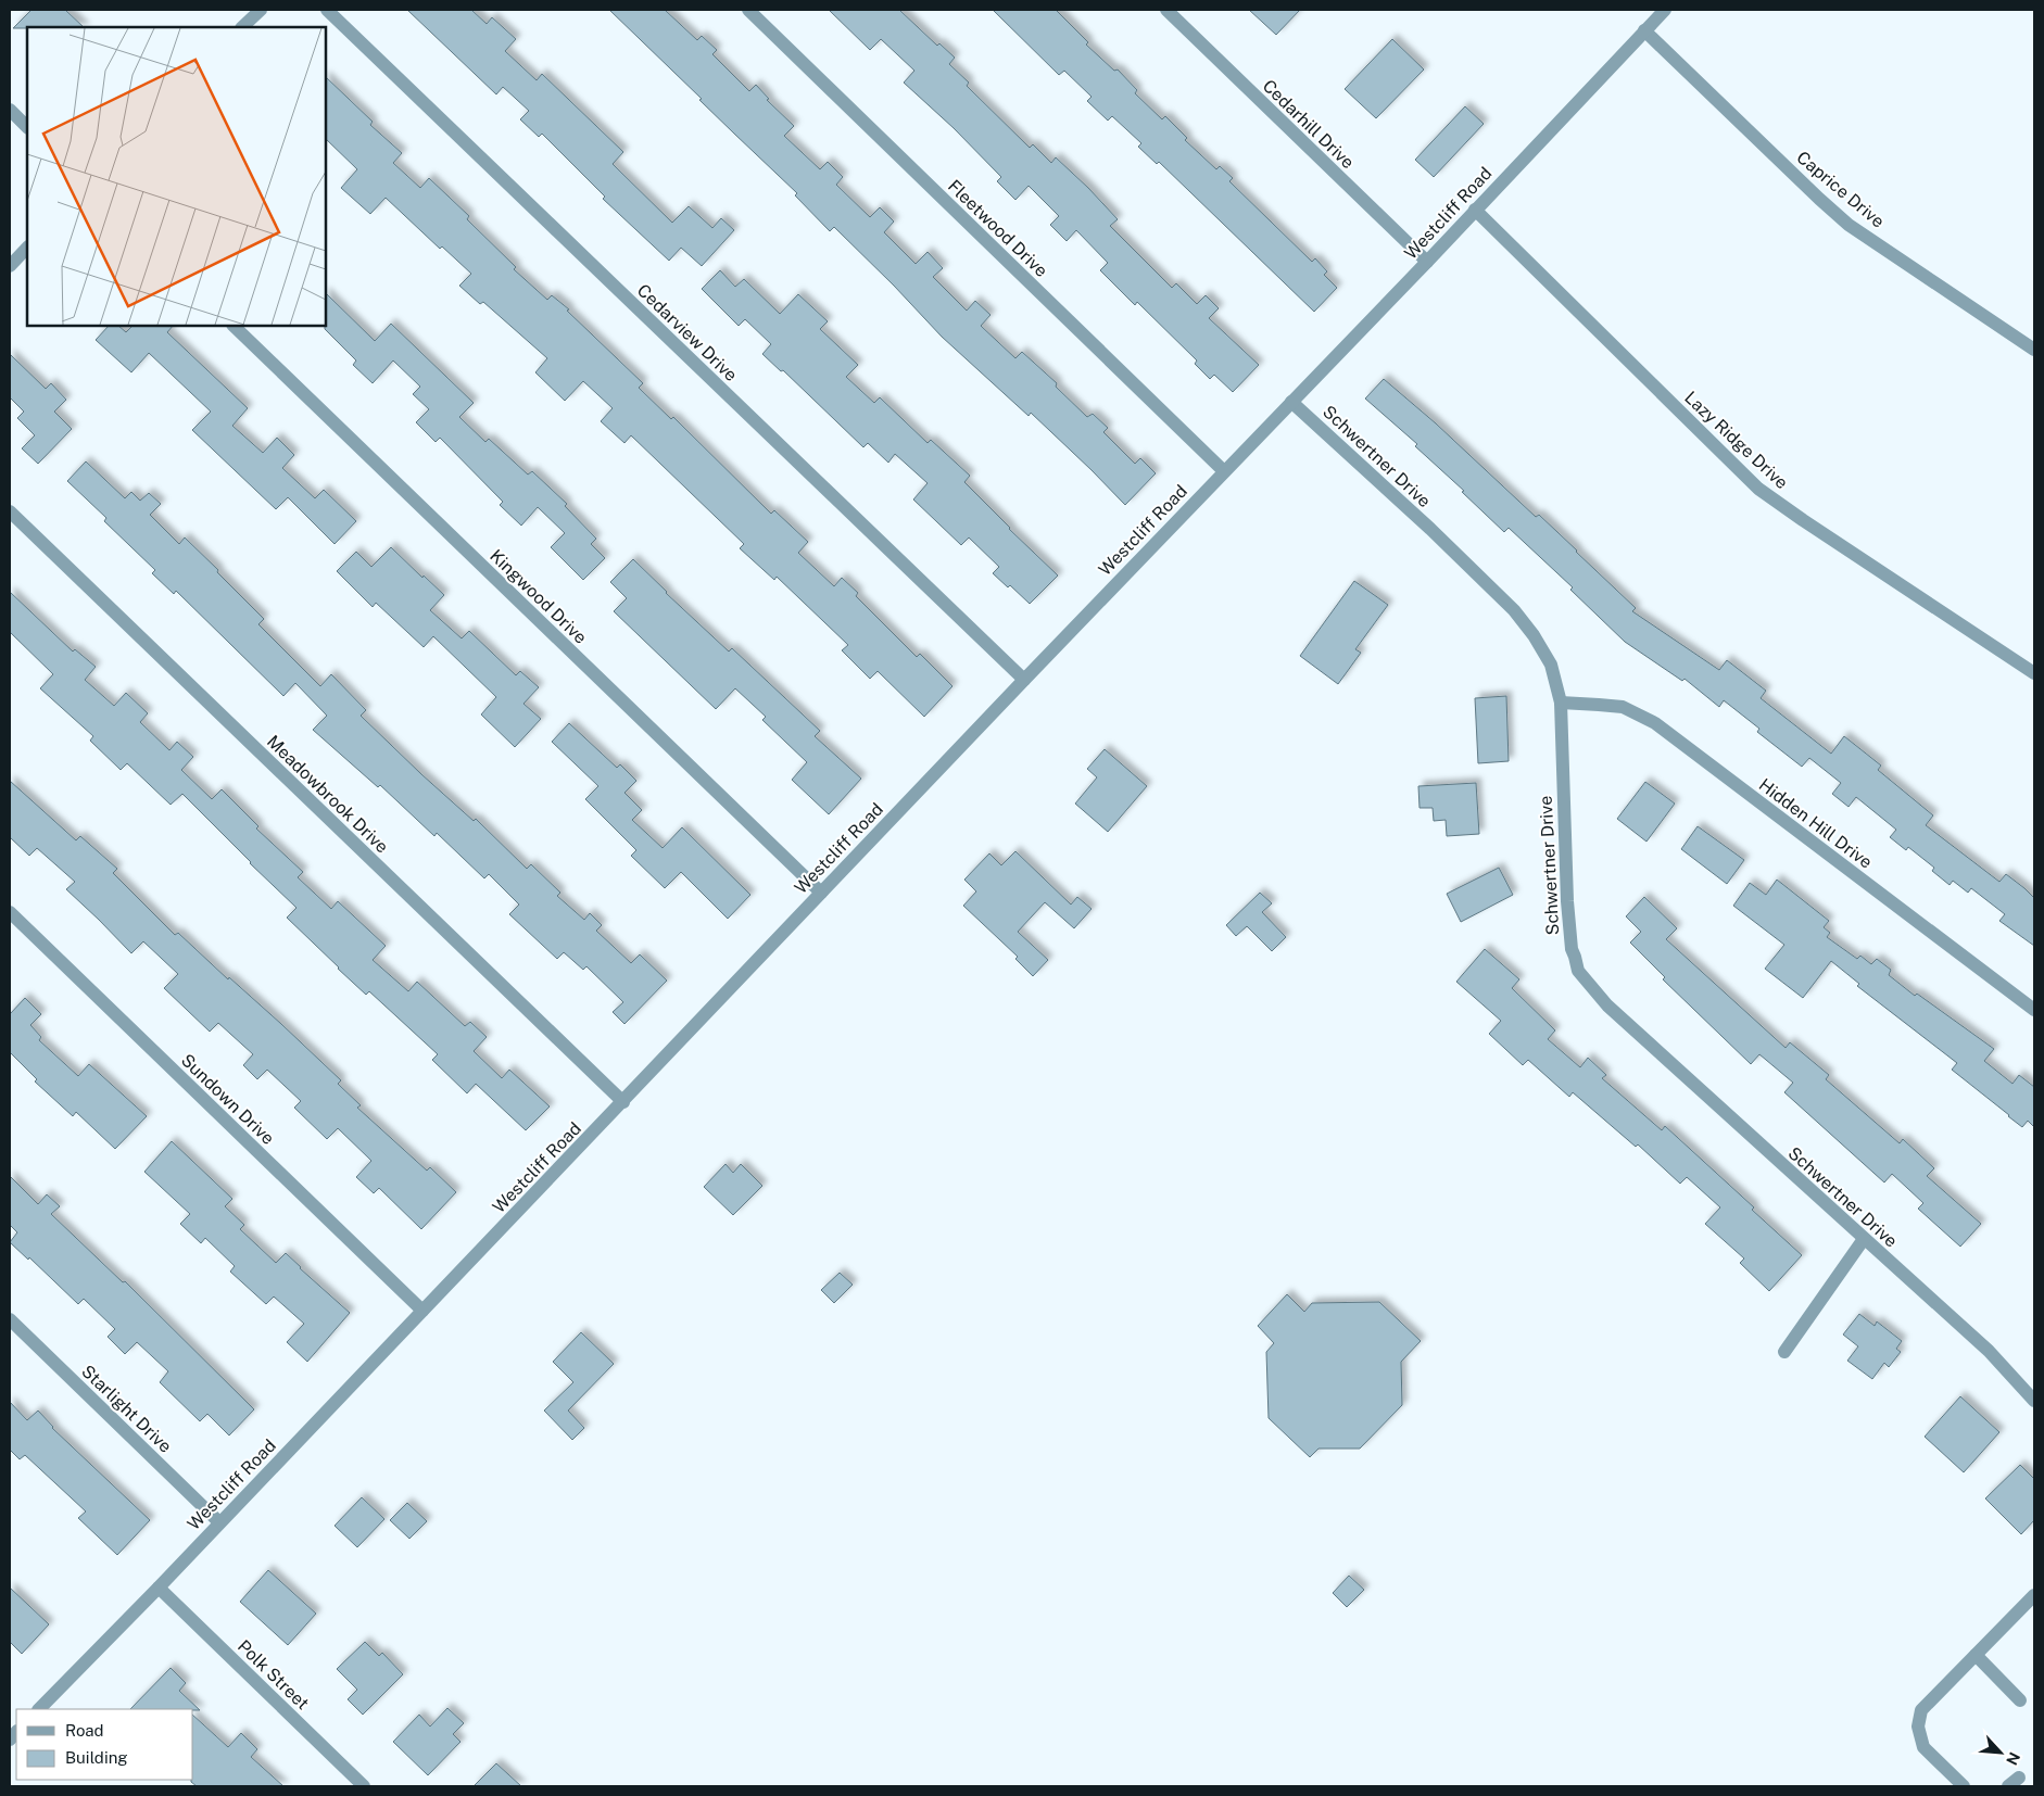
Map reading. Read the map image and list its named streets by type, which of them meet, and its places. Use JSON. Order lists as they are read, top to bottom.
{
  "streets": {
    "street": [
      "Cedarhill Drive",
      "Caprice Drive",
      "Westcliff Road",
      "Fleetwood Drive",
      "Cedarview Drive",
      "Lazy Ridge Drive",
      "Schwertner Drive",
      "Kingwood Drive",
      "Meadowbrook Drive",
      "Hidden Hill Drive",
      "Sundown Drive",
      "Starlight Drive",
      "Polk Street"
    ]
  },
  "crossings": [
    ["Cedarhill Drive", "Westcliff Road"],
    ["Caprice Drive", "Westcliff Road"],
    ["Westcliff Road", "Fleetwood Drive"],
    ["Westcliff Road", "Cedarview Drive"],
    ["Westcliff Road", "Lazy Ridge Drive"],
    ["Westcliff Road", "Schwertner Drive"],
    ["Westcliff Road", "Kingwood Drive"],
    ["Westcliff Road", "Meadowbrook Drive"],
    ["Westcliff Road", "Sundown Drive"],
    ["Westcliff Road", "Starlight Drive"],
    ["Westcliff Road", "Polk Street"],
    ["Schwertner Drive", "Hidden Hill Drive"]
  ],
  "legend": ["Road", "Building"],
  "north": "bottom right"
}
